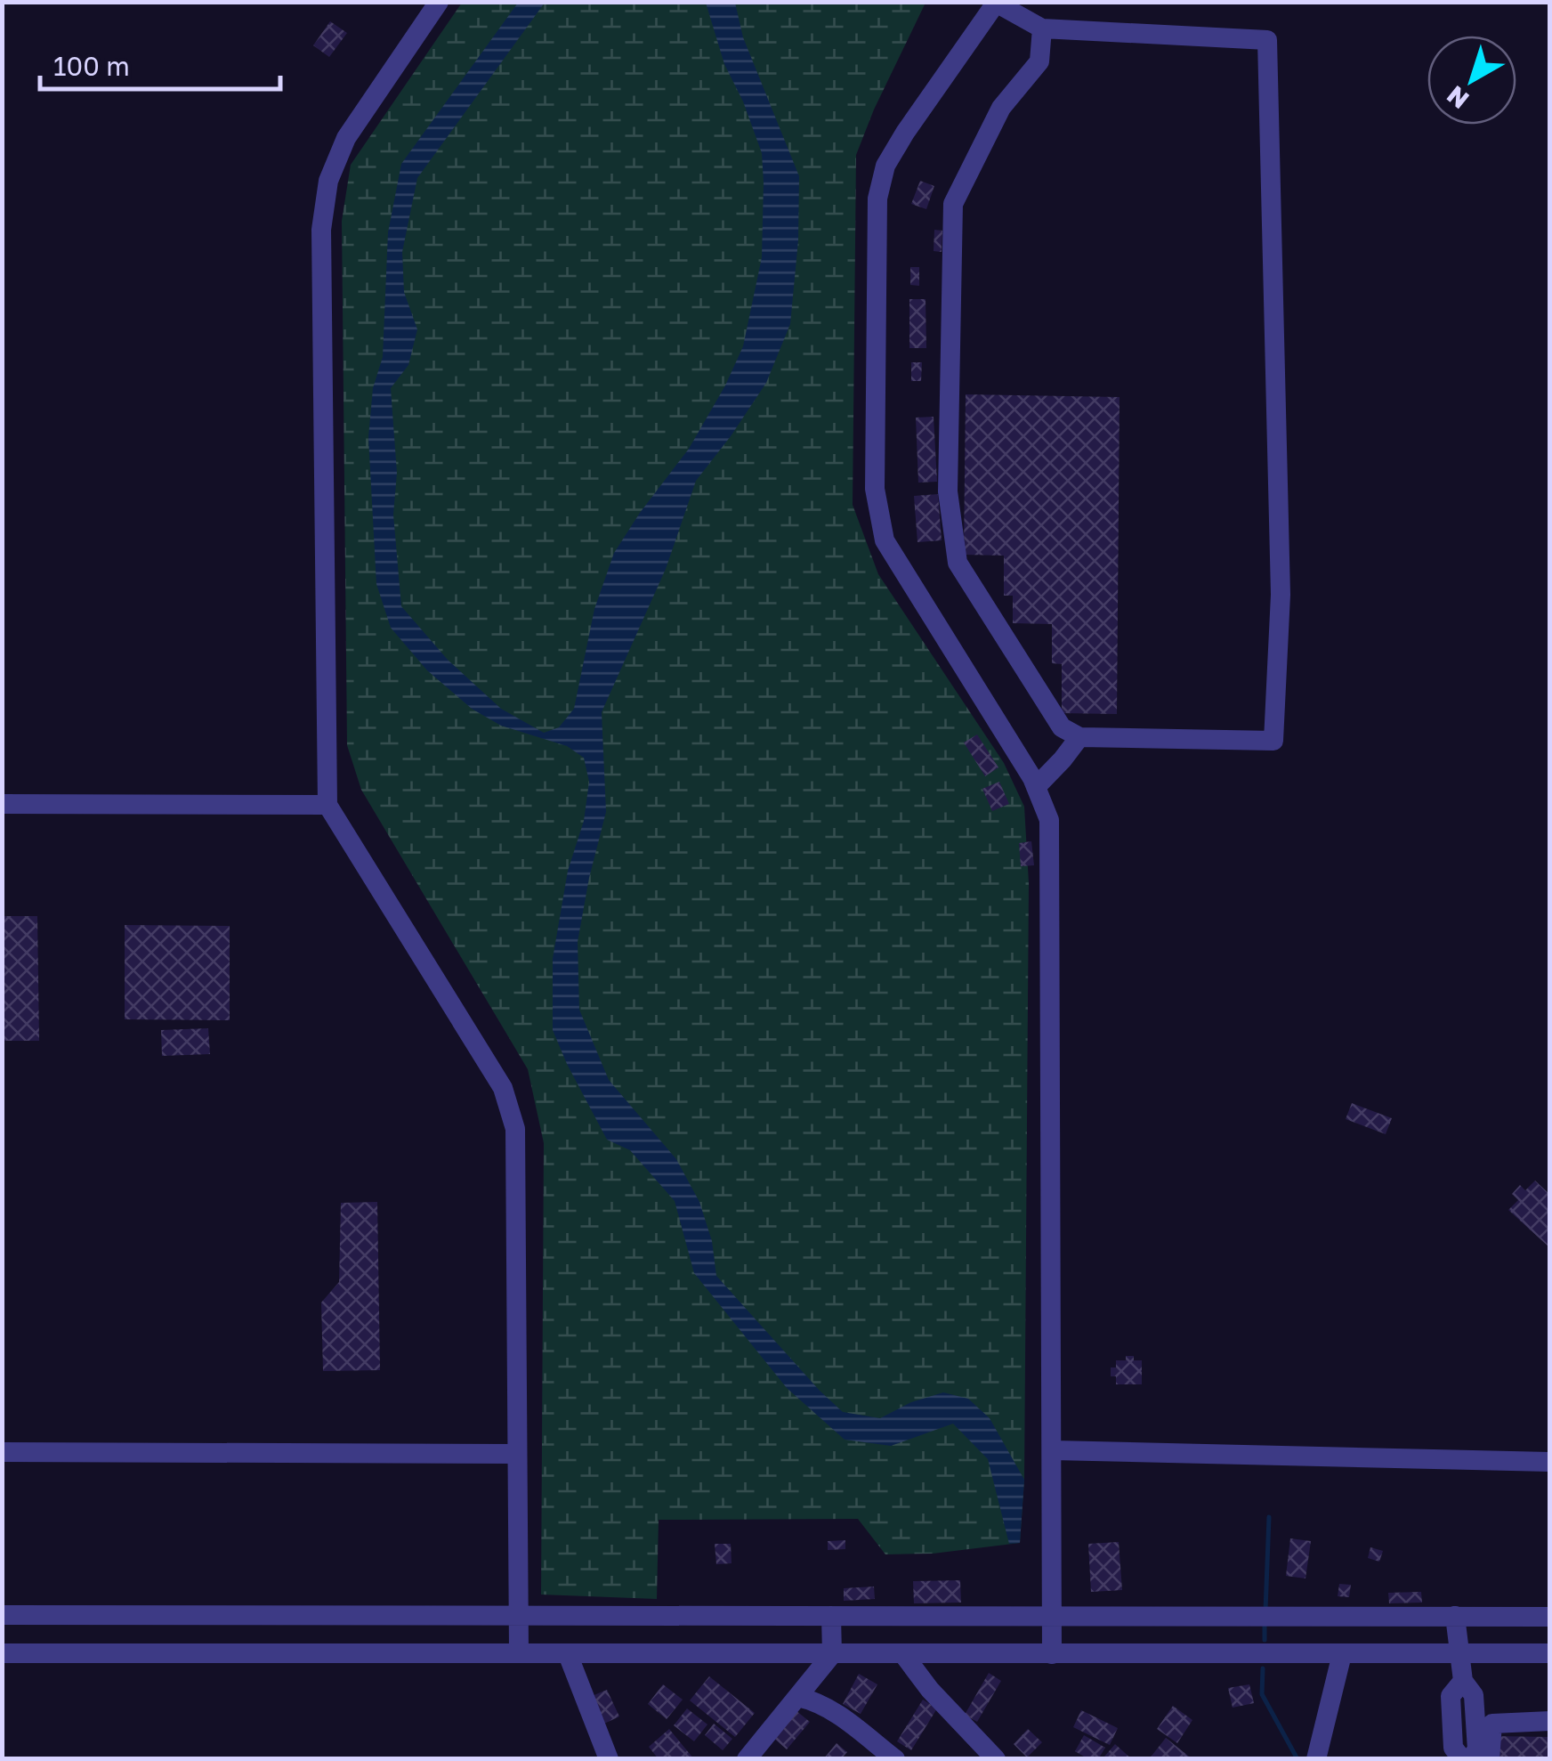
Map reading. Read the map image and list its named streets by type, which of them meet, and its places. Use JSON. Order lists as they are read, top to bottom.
{
  "scale_bar": "100 m",
  "north": "bottom left"
}
